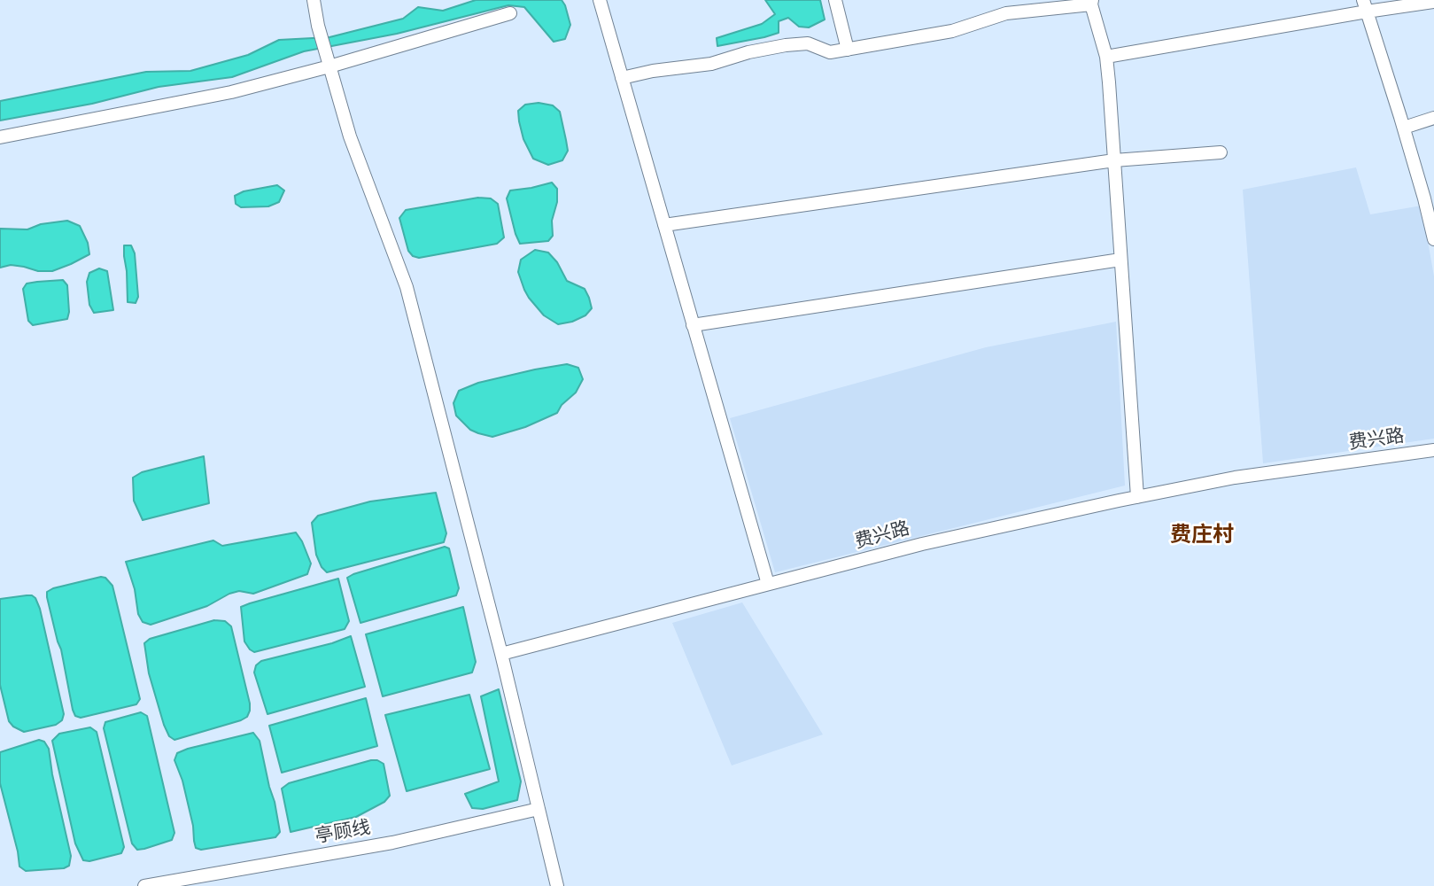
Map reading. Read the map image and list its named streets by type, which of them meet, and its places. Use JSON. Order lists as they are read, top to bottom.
{
  "streets": {
    "street": ["费兴路", "亭顾线"]
  },
  "districts": ["费庄村"]
}
